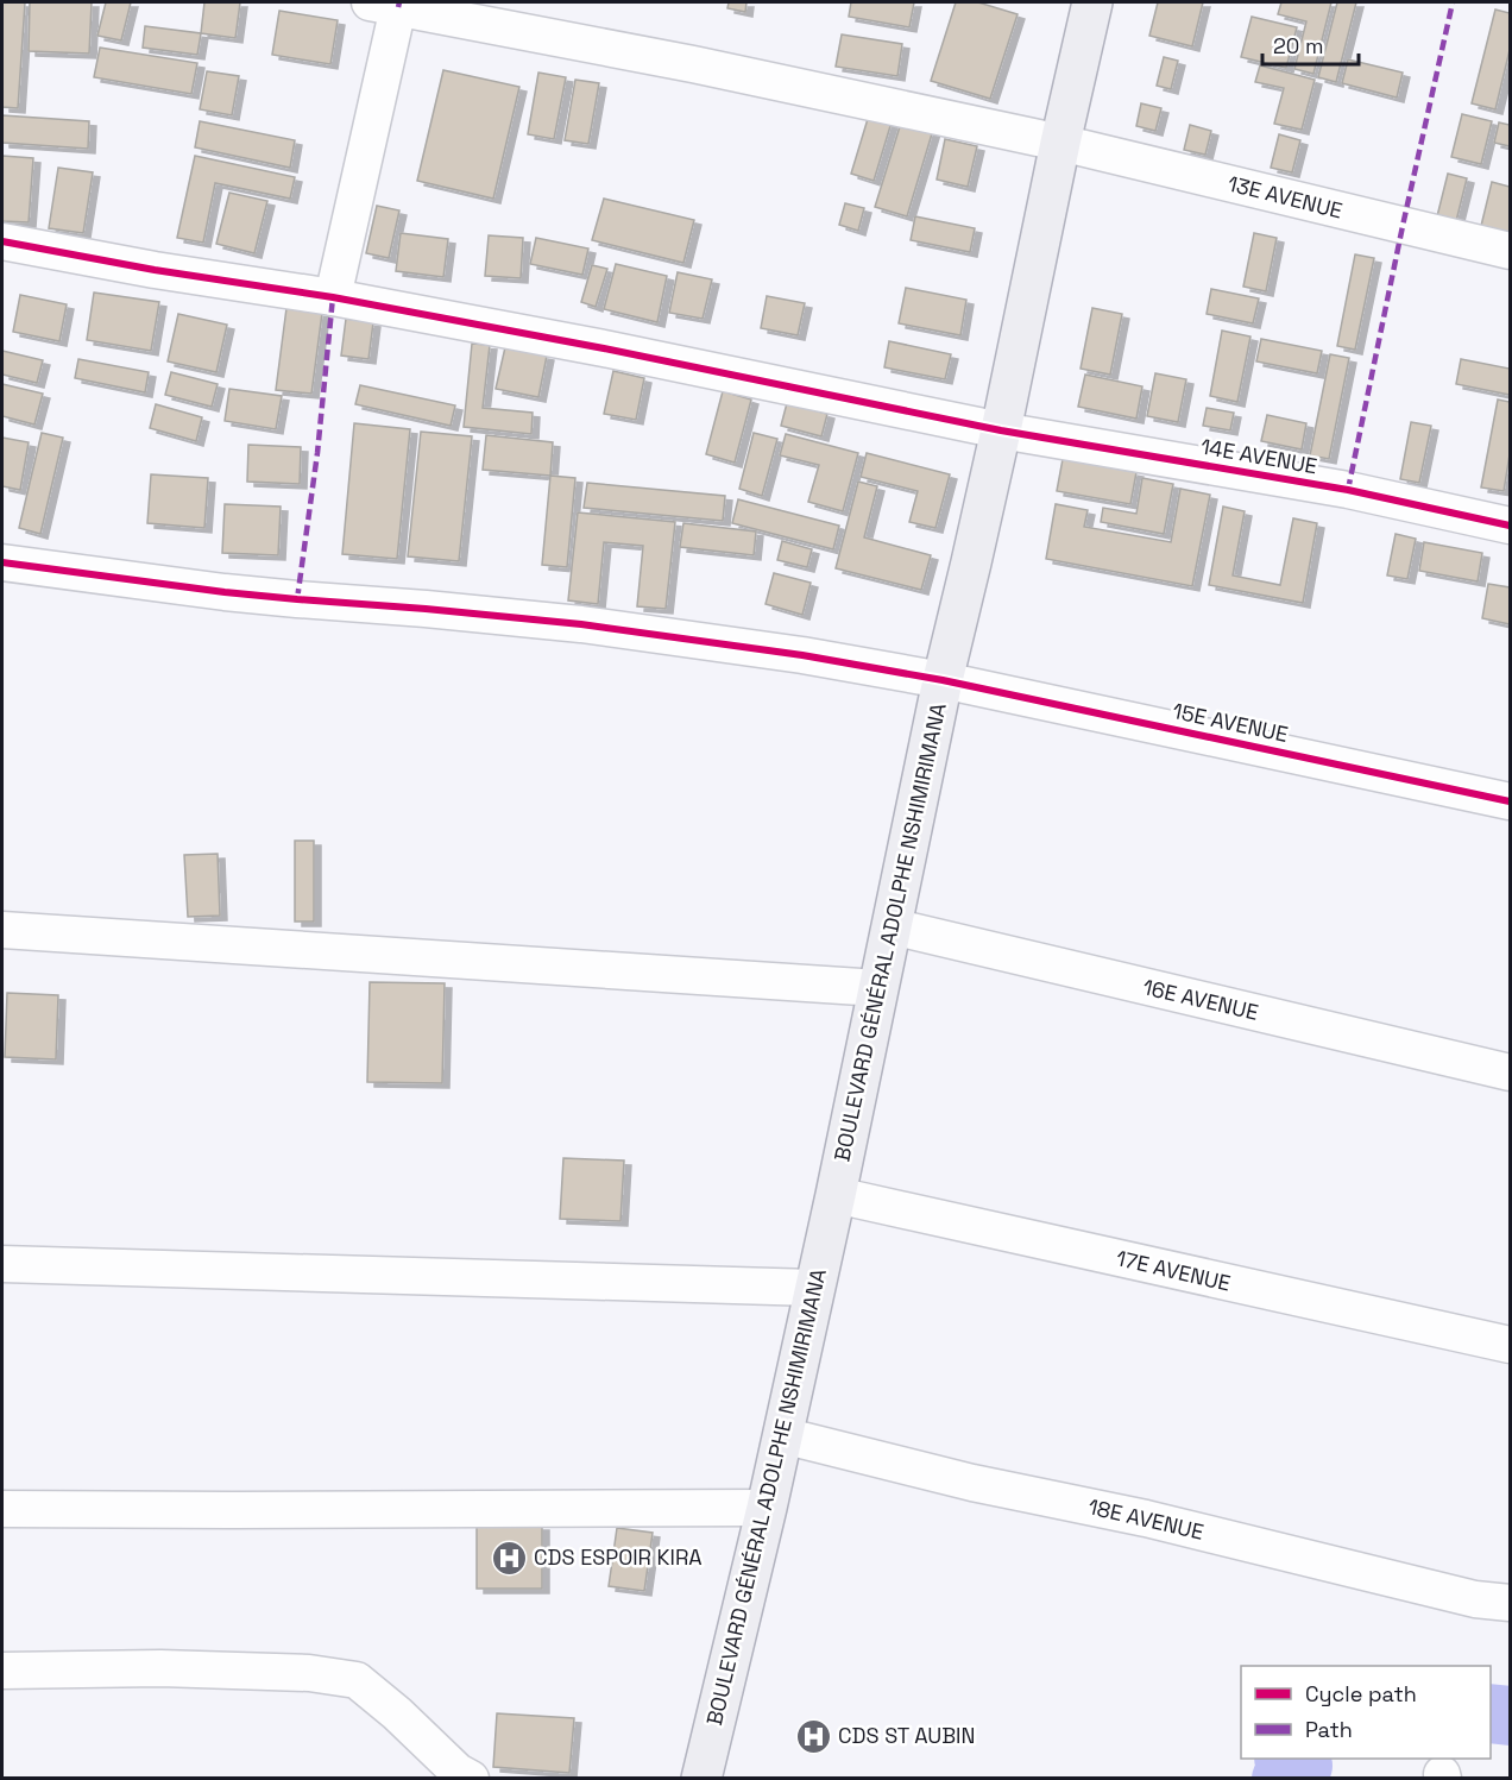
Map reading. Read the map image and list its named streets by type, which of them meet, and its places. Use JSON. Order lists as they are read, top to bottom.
{
  "streets": {
    "main road": ["BOULEVARD GÉNÉRAL ADOLPHE NSHIMIRIMANA"],
    "street": [
      "13E AVENUE",
      "14E AVENUE",
      "15E AVENUE",
      "16E AVENUE",
      "17E AVENUE",
      "18E AVENUE"
    ]
  },
  "crossings": [
    ["13E AVENUE", "BOULEVARD GÉNÉRAL ADOLPHE NSHIMIRIMANA"],
    ["14E AVENUE", "BOULEVARD GÉNÉRAL ADOLPHE NSHIMIRIMANA"],
    ["15E AVENUE", "BOULEVARD GÉNÉRAL ADOLPHE NSHIMIRIMANA"],
    ["BOULEVARD GÉNÉRAL ADOLPHE NSHIMIRIMANA", "16E AVENUE"],
    ["BOULEVARD GÉNÉRAL ADOLPHE NSHIMIRIMANA", "17E AVENUE"],
    ["BOULEVARD GÉNÉRAL ADOLPHE NSHIMIRIMANA", "18E AVENUE"]
  ],
  "places": {
    "hospital": ["CDS ESPOIR KIRA", "CDS ST AUBIN"]
  },
  "legend": ["Cycle path", "Path"],
  "scale_bar": "20 m"
}
